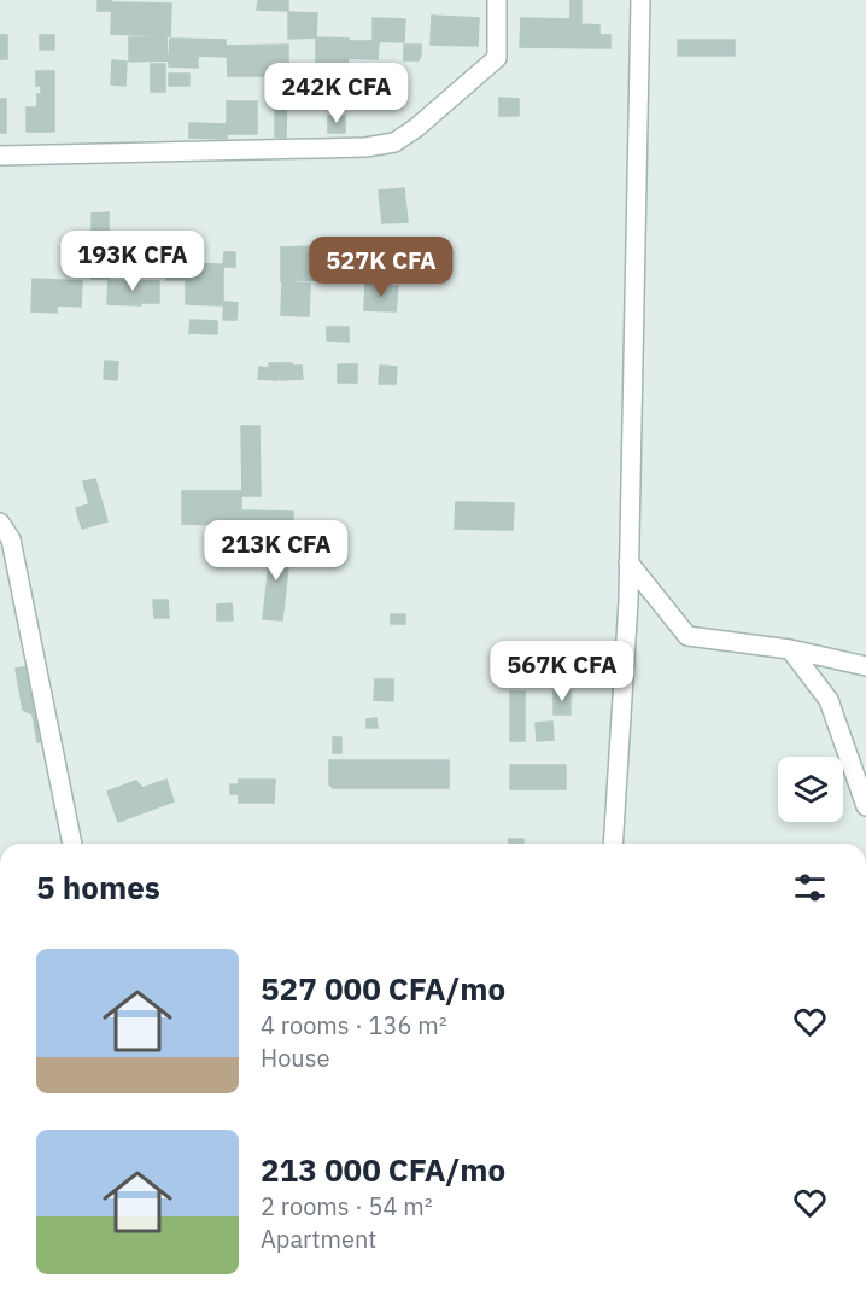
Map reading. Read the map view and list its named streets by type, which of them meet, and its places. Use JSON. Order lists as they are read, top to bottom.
{
  "page": {
    "price": [
      "242K CFA",
      "193K CFA",
      "527K CFA",
      "213K CFA",
      "567K CFA"
    ],
    "heading": "5 homes",
    "list": [
      {
        "name": "527 000 CFA/mo",
        "note": "4 rooms · 136 m² · House"
      },
      {
        "name": "213 000 CFA/mo",
        "note": "2 rooms · 54 m² · Apartment"
      }
    ]
  }
}
